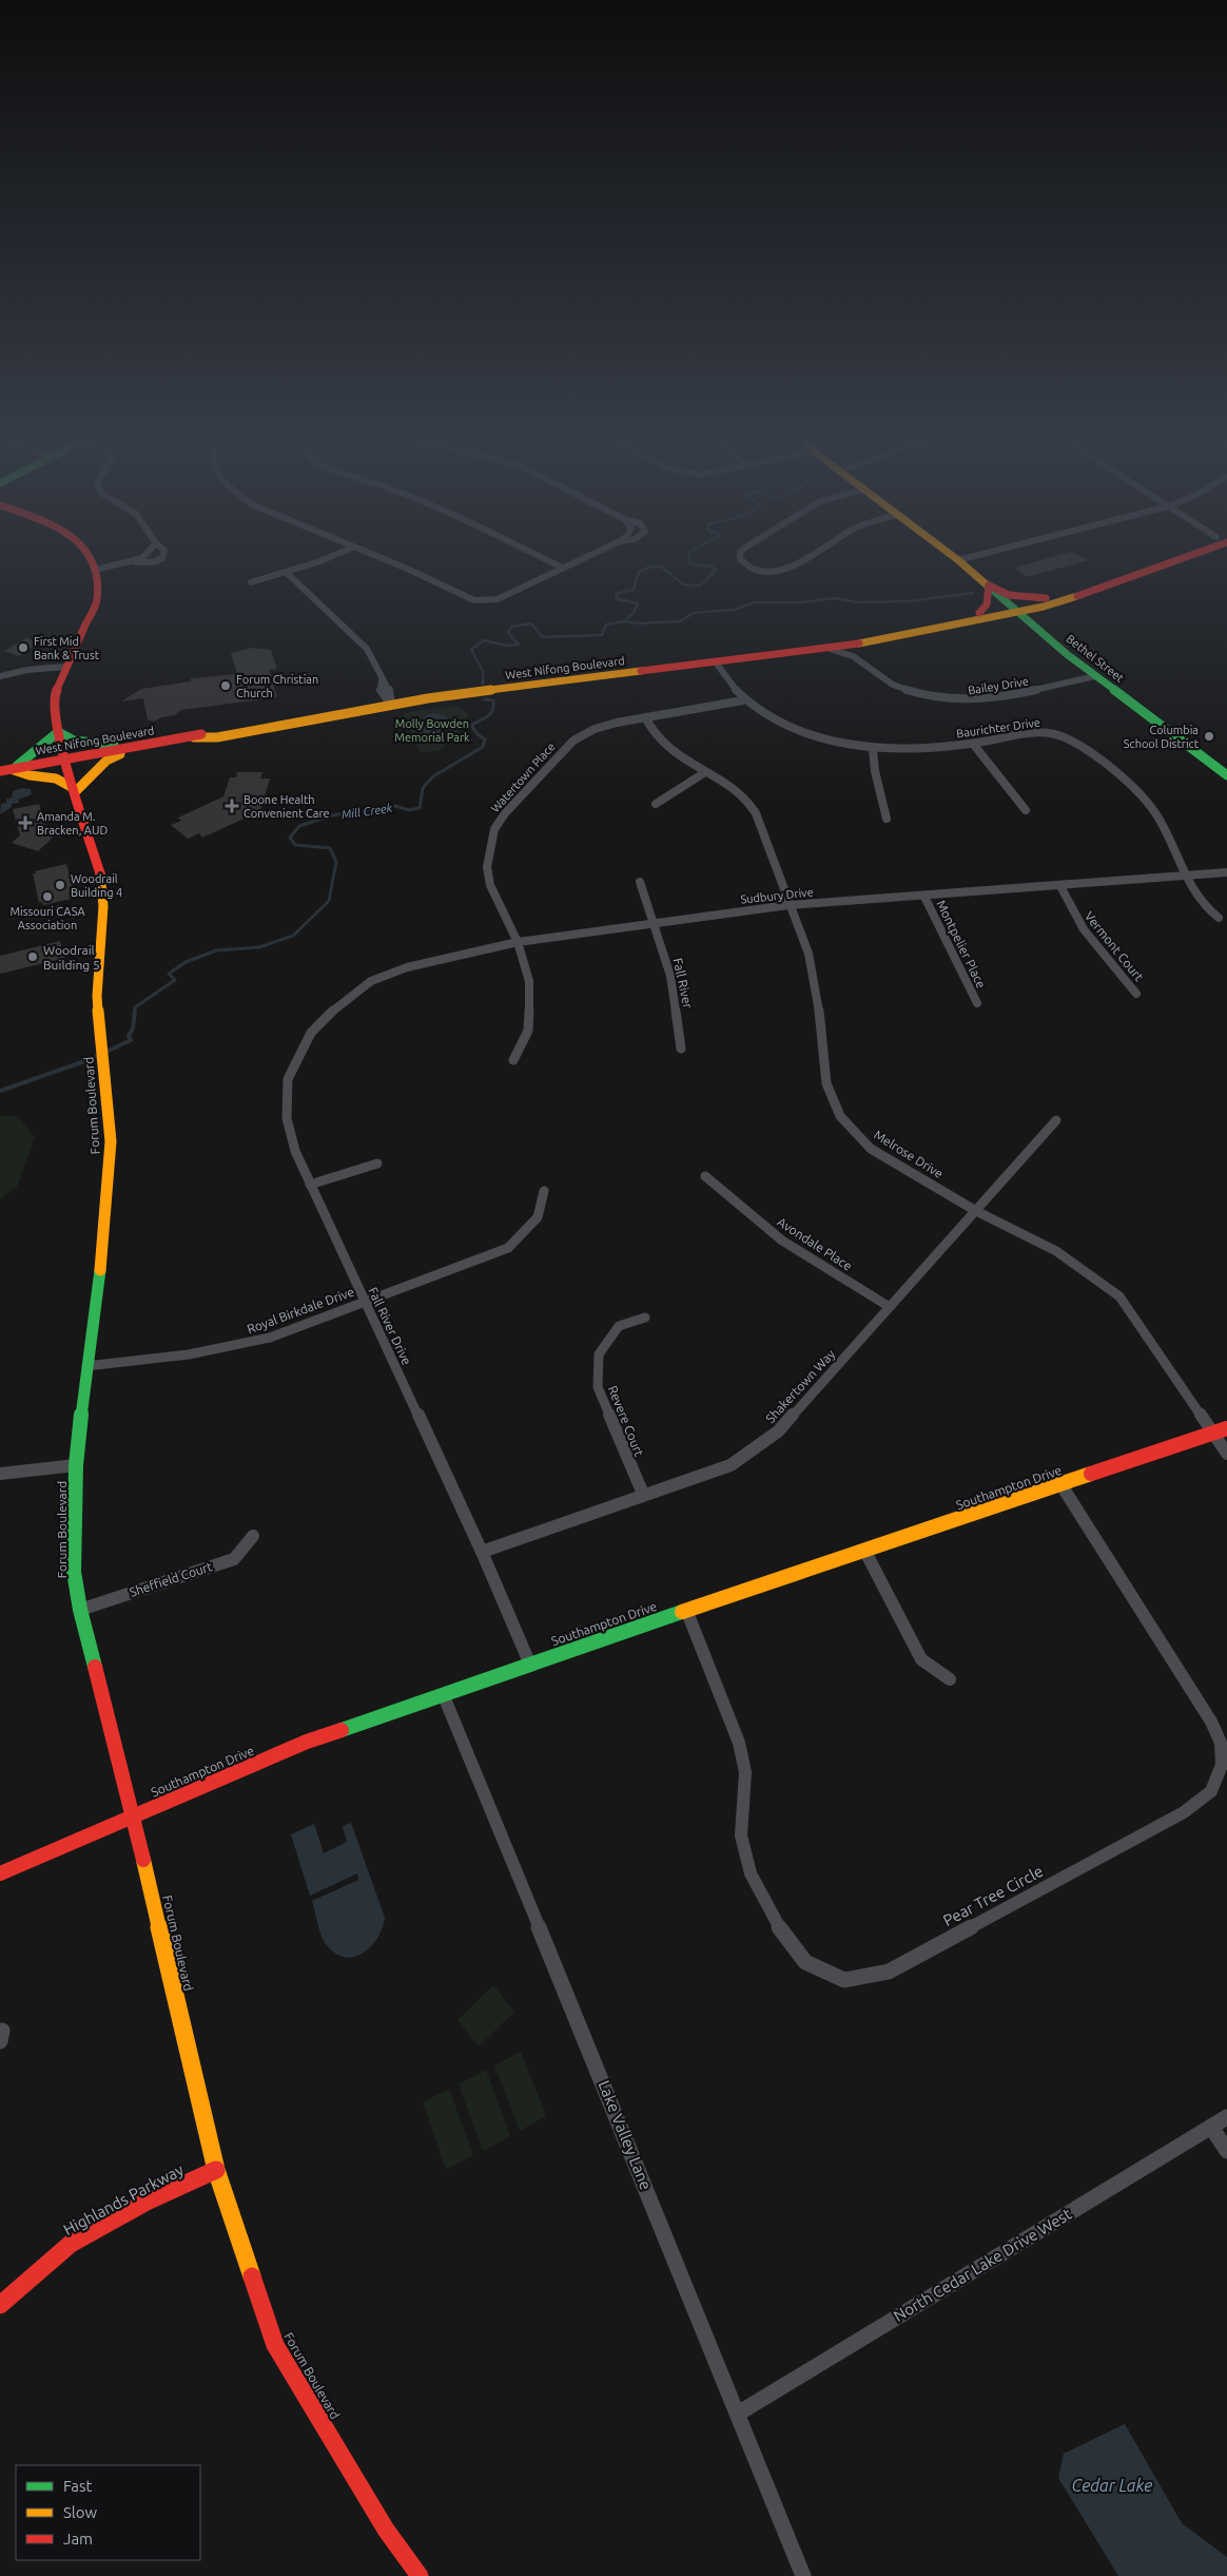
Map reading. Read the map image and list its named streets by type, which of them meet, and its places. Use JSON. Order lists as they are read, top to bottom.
{
  "streets": {
    "street": [
      "Bethel Street",
      "West Nifong Boulevard",
      "Bailey Drive",
      "Baurichter Drive",
      "Watertown Place",
      "Sudbury Drive",
      "Montpelier Place",
      "Vermont Court",
      "Fall River",
      "Forum Boulevard",
      "Melrose Drive",
      "Avondale Place",
      "Royal Birkdale Drive",
      "Fall River Drive",
      "Shakertown Way",
      "Revere Court",
      "Southampton Drive",
      "Sheffield Court",
      "Pear Tree Circle",
      "Lake Valley Lane",
      "Highlands Parkway",
      "North Cedar Lake Drive West"
    ]
  },
  "crossings": [
    ["Bethel Street", "West Nifong Boulevard"],
    ["Bethel Street", "Bailey Drive"],
    ["West Nifong Boulevard", "Bailey Drive"],
    ["West Nifong Boulevard", "Baurichter Drive"],
    ["West Nifong Boulevard", "Forum Boulevard"],
    ["Baurichter Drive", "Watertown Place"],
    ["Baurichter Drive", "Sudbury Drive"],
    ["Watertown Place", "Sudbury Drive"],
    ["Watertown Place", "Melrose Drive"],
    ["Sudbury Drive", "Montpelier Place"],
    ["Sudbury Drive", "Vermont Court"],
    ["Sudbury Drive", "Fall River"],
    ["Sudbury Drive", "Melrose Drive"],
    ["Sudbury Drive", "Fall River Drive"],
    ["Forum Boulevard", "Royal Birkdale Drive"],
    ["Forum Boulevard", "Southampton Drive"],
    ["Forum Boulevard", "Sheffield Court"],
    ["Forum Boulevard", "Highlands Parkway"],
    ["Melrose Drive", "Shakertown Way"],
    ["Melrose Drive", "Southampton Drive"],
    ["Avondale Place", "Shakertown Way"],
    ["Royal Birkdale Drive", "Fall River Drive"],
    ["Fall River Drive", "Shakertown Way"],
    ["Fall River Drive", "Southampton Drive"],
    ["Shakertown Way", "Revere Court"],
    ["Southampton Drive", "Pear Tree Circle"],
    ["Southampton Drive", "Lake Valley Lane"],
    ["Lake Valley Lane", "North Cedar Lake Drive West"]
  ],
  "water": ["Mill Creek", "Cedar Lake"],
  "parks": ["Molly Bowden Memorial Park"],
  "places": {
    "other": [
      "First Mid Bank & Trust",
      "Forum Christian Church",
      "Columbia School District",
      "Woodrail Building 4",
      "Missouri CASA Association",
      "Woodrail Building 5"
    ],
    "health": ["Boone Health Convenient Care", "Amanda M. Bracken, AUD"]
  },
  "legend": ["Fast", "Slow", "Jam"]
}
